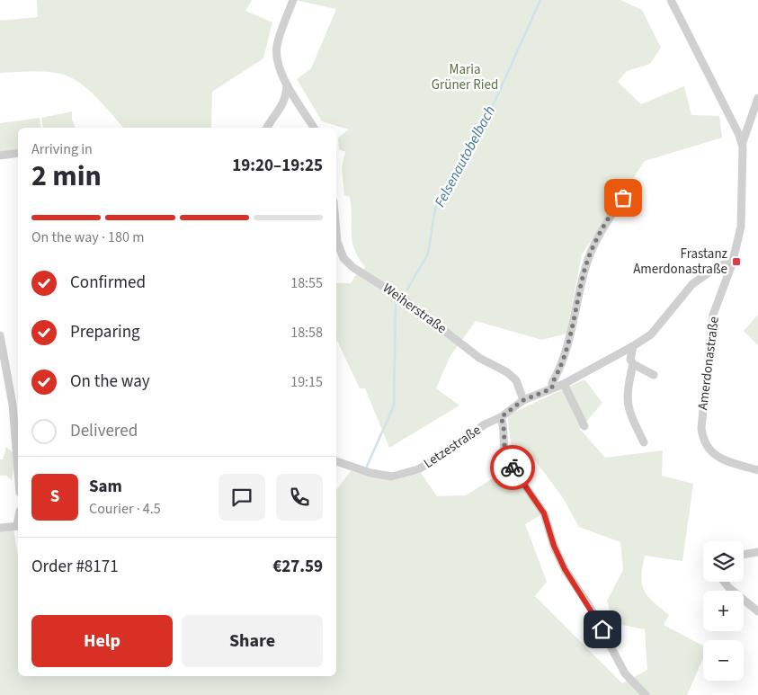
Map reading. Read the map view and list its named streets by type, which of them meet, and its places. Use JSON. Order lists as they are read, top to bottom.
{
  "streets": {
    "street": ["Weiherstraße", "Amerdonastraße", "Letzestraße"]
  },
  "crossings": [
    ["Weiherstraße", "Letzestraße"],
    ["Amerdonastraße", "Letzestraße"]
  ],
  "water": ["Felsenautobelbach"],
  "parks": ["Maria Grüner Ried"],
  "places": {
    "transit": ["Frastanz Amerdonastraße"]
  },
  "page": {
    "heading": ["2 min", "Arriving in", "19:20–19:25"],
    "panel": [
      "Sam",
      "Courier · 4.5",
      "Order #8171",
      "€27.59"
    ],
    "bar": "On the way · 180 m",
    "list": [
      ["Confirmed", "18:55"],
      ["Preparing", "18:58"],
      ["On the way", "19:15"],
      "Delivered"
    ],
    "round": "S",
    "map_buttons": ["+", "−"],
    "buttons": ["Help", "Share"]
  }
}
